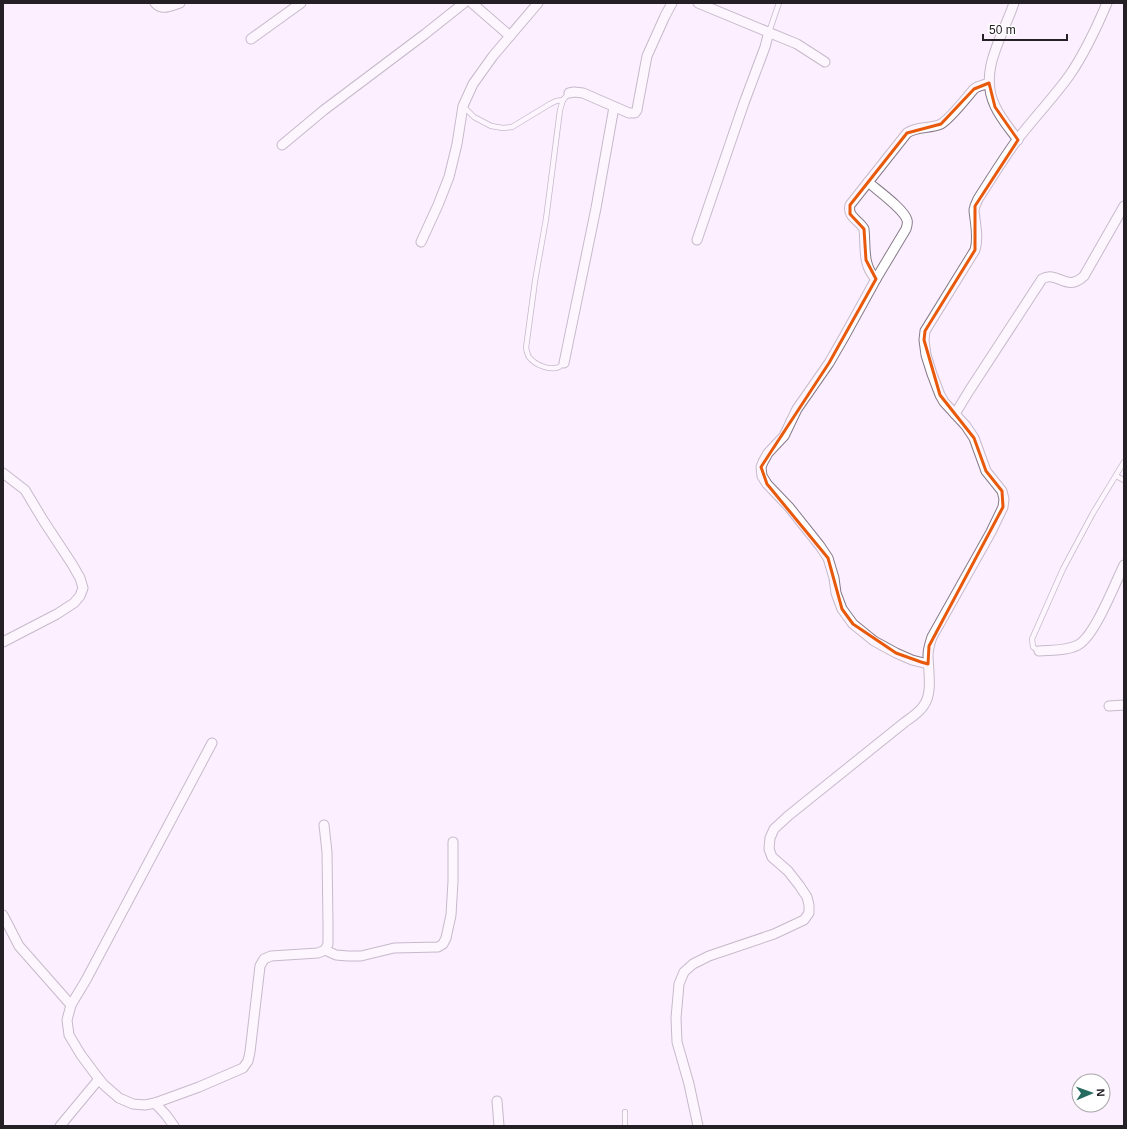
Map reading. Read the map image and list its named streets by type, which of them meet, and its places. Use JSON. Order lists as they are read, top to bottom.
{
  "scale_bar": "50 m",
  "north": "right"
}
